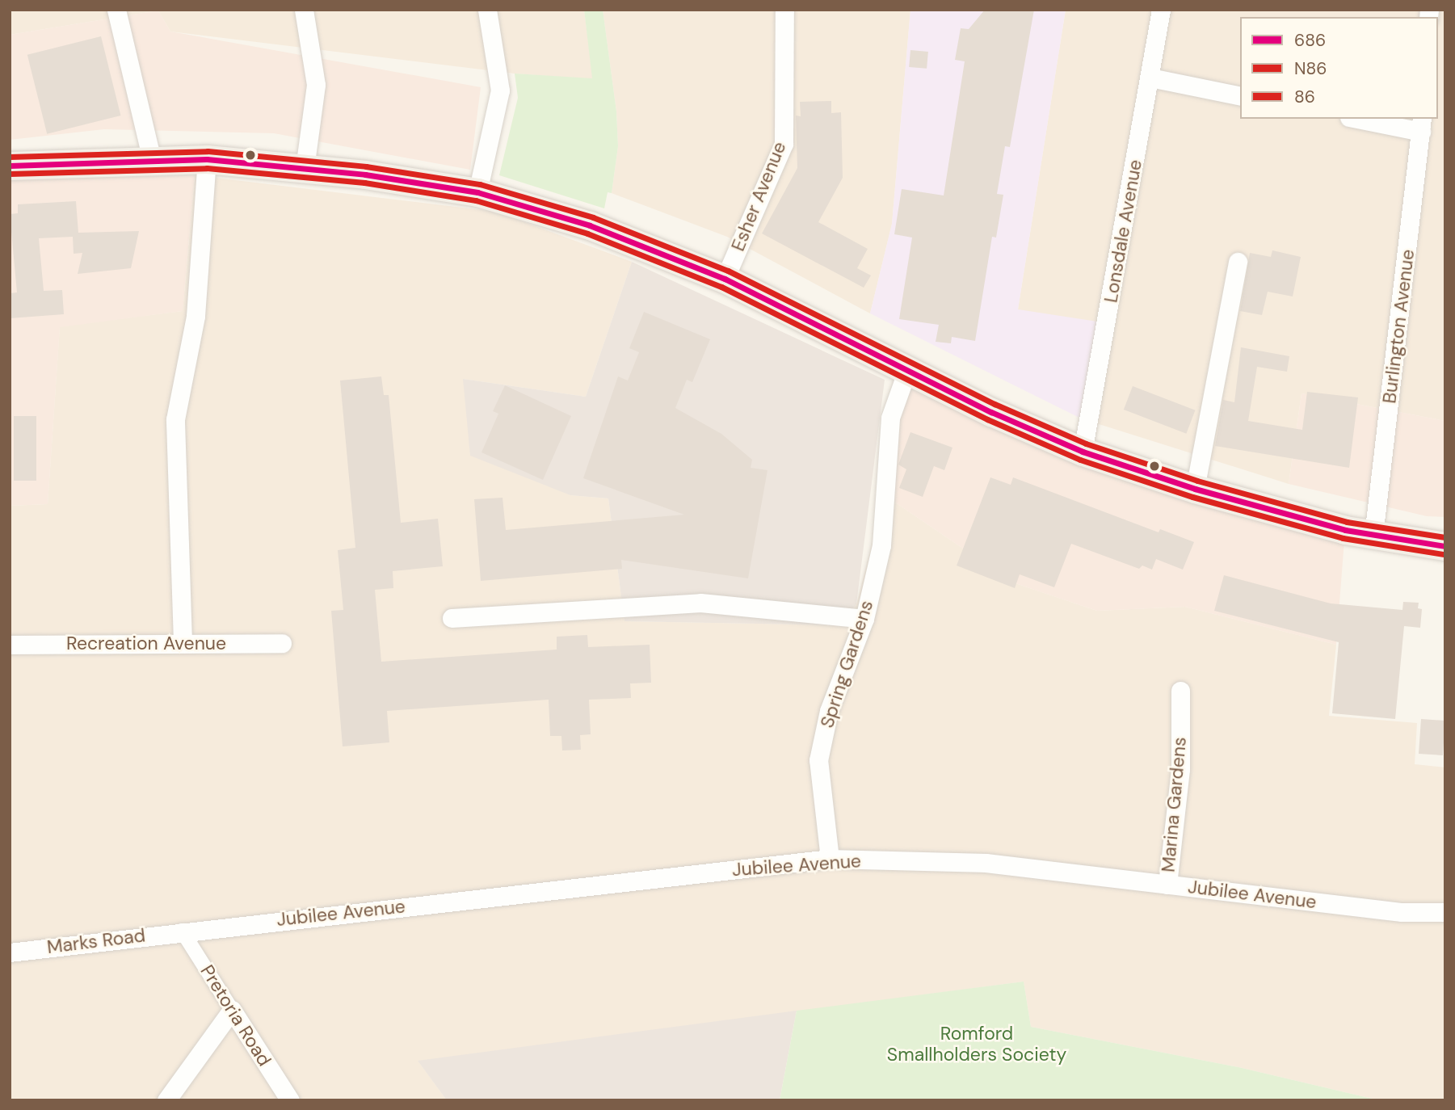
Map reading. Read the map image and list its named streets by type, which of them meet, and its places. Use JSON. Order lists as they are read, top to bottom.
{
  "streets": {
    "street": [
      "Esher Avenue",
      "Lonsdale Avenue",
      "Burlington Avenue",
      "Recreation Avenue",
      "Spring Gardens",
      "Marina Gardens",
      "Jubilee Avenue",
      "Marks Road",
      "Pretoria Road"
    ]
  },
  "crossings": [
    ["Spring Gardens", "Jubilee Avenue"],
    ["Marina Gardens", "Jubilee Avenue"],
    ["Jubilee Avenue", "Marks Road"],
    ["Jubilee Avenue", "Pretoria Road"],
    ["Marks Road", "Pretoria Road"]
  ],
  "parks": ["Romford Smallholders Society"],
  "lines": ["transit line 86", "transit line 686", "transit line N86"],
  "legend": ["686", "N86", "86"]
}
